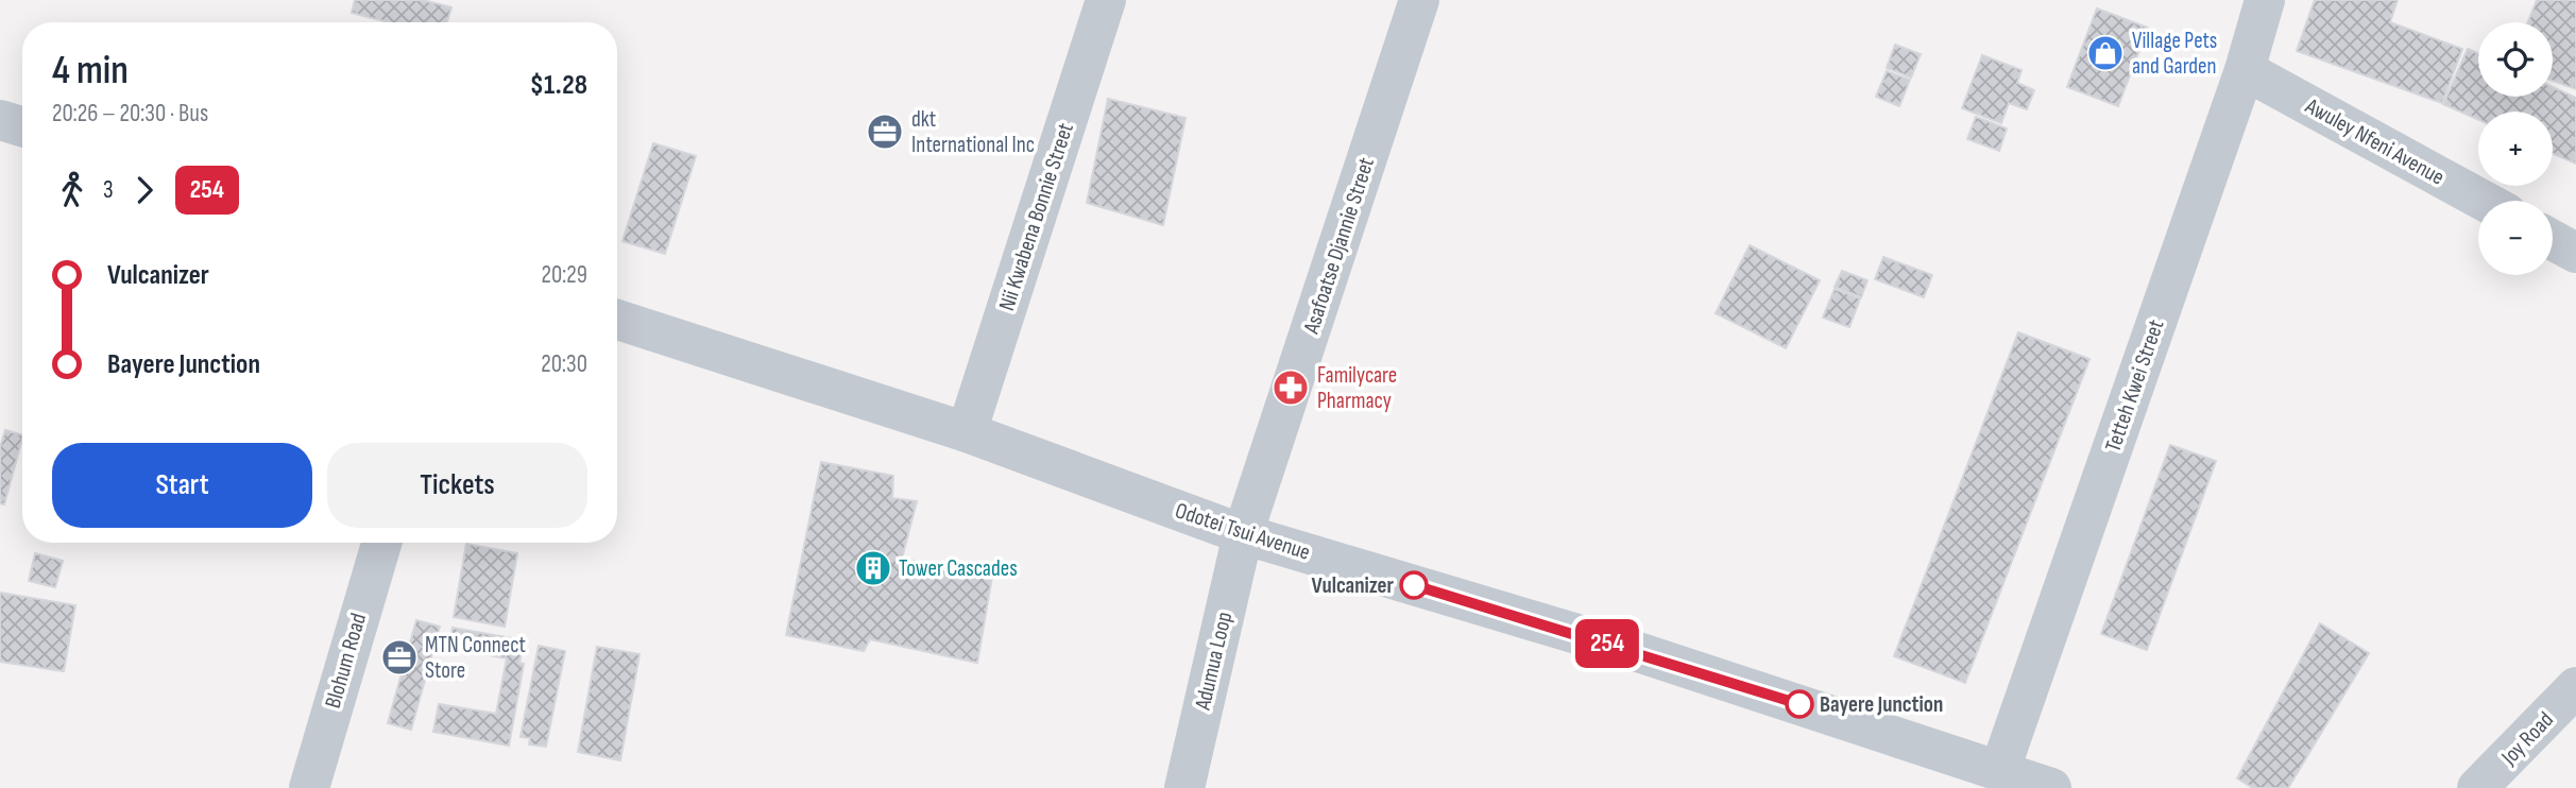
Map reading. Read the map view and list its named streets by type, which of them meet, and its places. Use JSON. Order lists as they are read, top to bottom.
{
  "streets": {
    "street": [
      "Awuley Nfeni Avenue",
      "Nii Kwabena Bonnie Street",
      "Asafoatse Djannie Street",
      "Tetteh Kwei Street",
      "Odotei Tsui Avenue",
      "Blohum Road",
      "Adumua Loop",
      "Joy Road"
    ]
  },
  "crossings": [
    ["Awuley Nfeni Avenue", "Tetteh Kwei Street"],
    ["Nii Kwabena Bonnie Street", "Odotei Tsui Avenue"],
    ["Asafoatse Djannie Street", "Odotei Tsui Avenue"],
    ["Asafoatse Djannie Street", "Adumua Loop"],
    ["Tetteh Kwei Street", "Odotei Tsui Avenue"],
    ["Odotei Tsui Avenue", "Adumua Loop"]
  ],
  "places": {
    "shop": ["Village Pets and Garden"],
    "office": ["dkt International Inc", "MTN Connect Store"],
    "pharmacy": ["Familycare Pharmacy"],
    "building": ["Tower Cascades"],
    "other": ["Vulcanizer", "Bayere Junction"]
  },
  "lines": ["bus line 254"],
  "page": {
    "on_map": "254",
    "map_buttons": ["+", "−"],
    "heading": ["4 min", "20:26 – 20:30 · Bus", "$1.28"],
    "legs": ["3", "254"],
    "list": [
      {
        "name": "Vulcanizer",
        "value": "20:29"
      },
      {
        "name": "Bayere Junction",
        "value": "20:30"
      }
    ],
    "buttons": ["Start", "Tickets"]
  }
}
